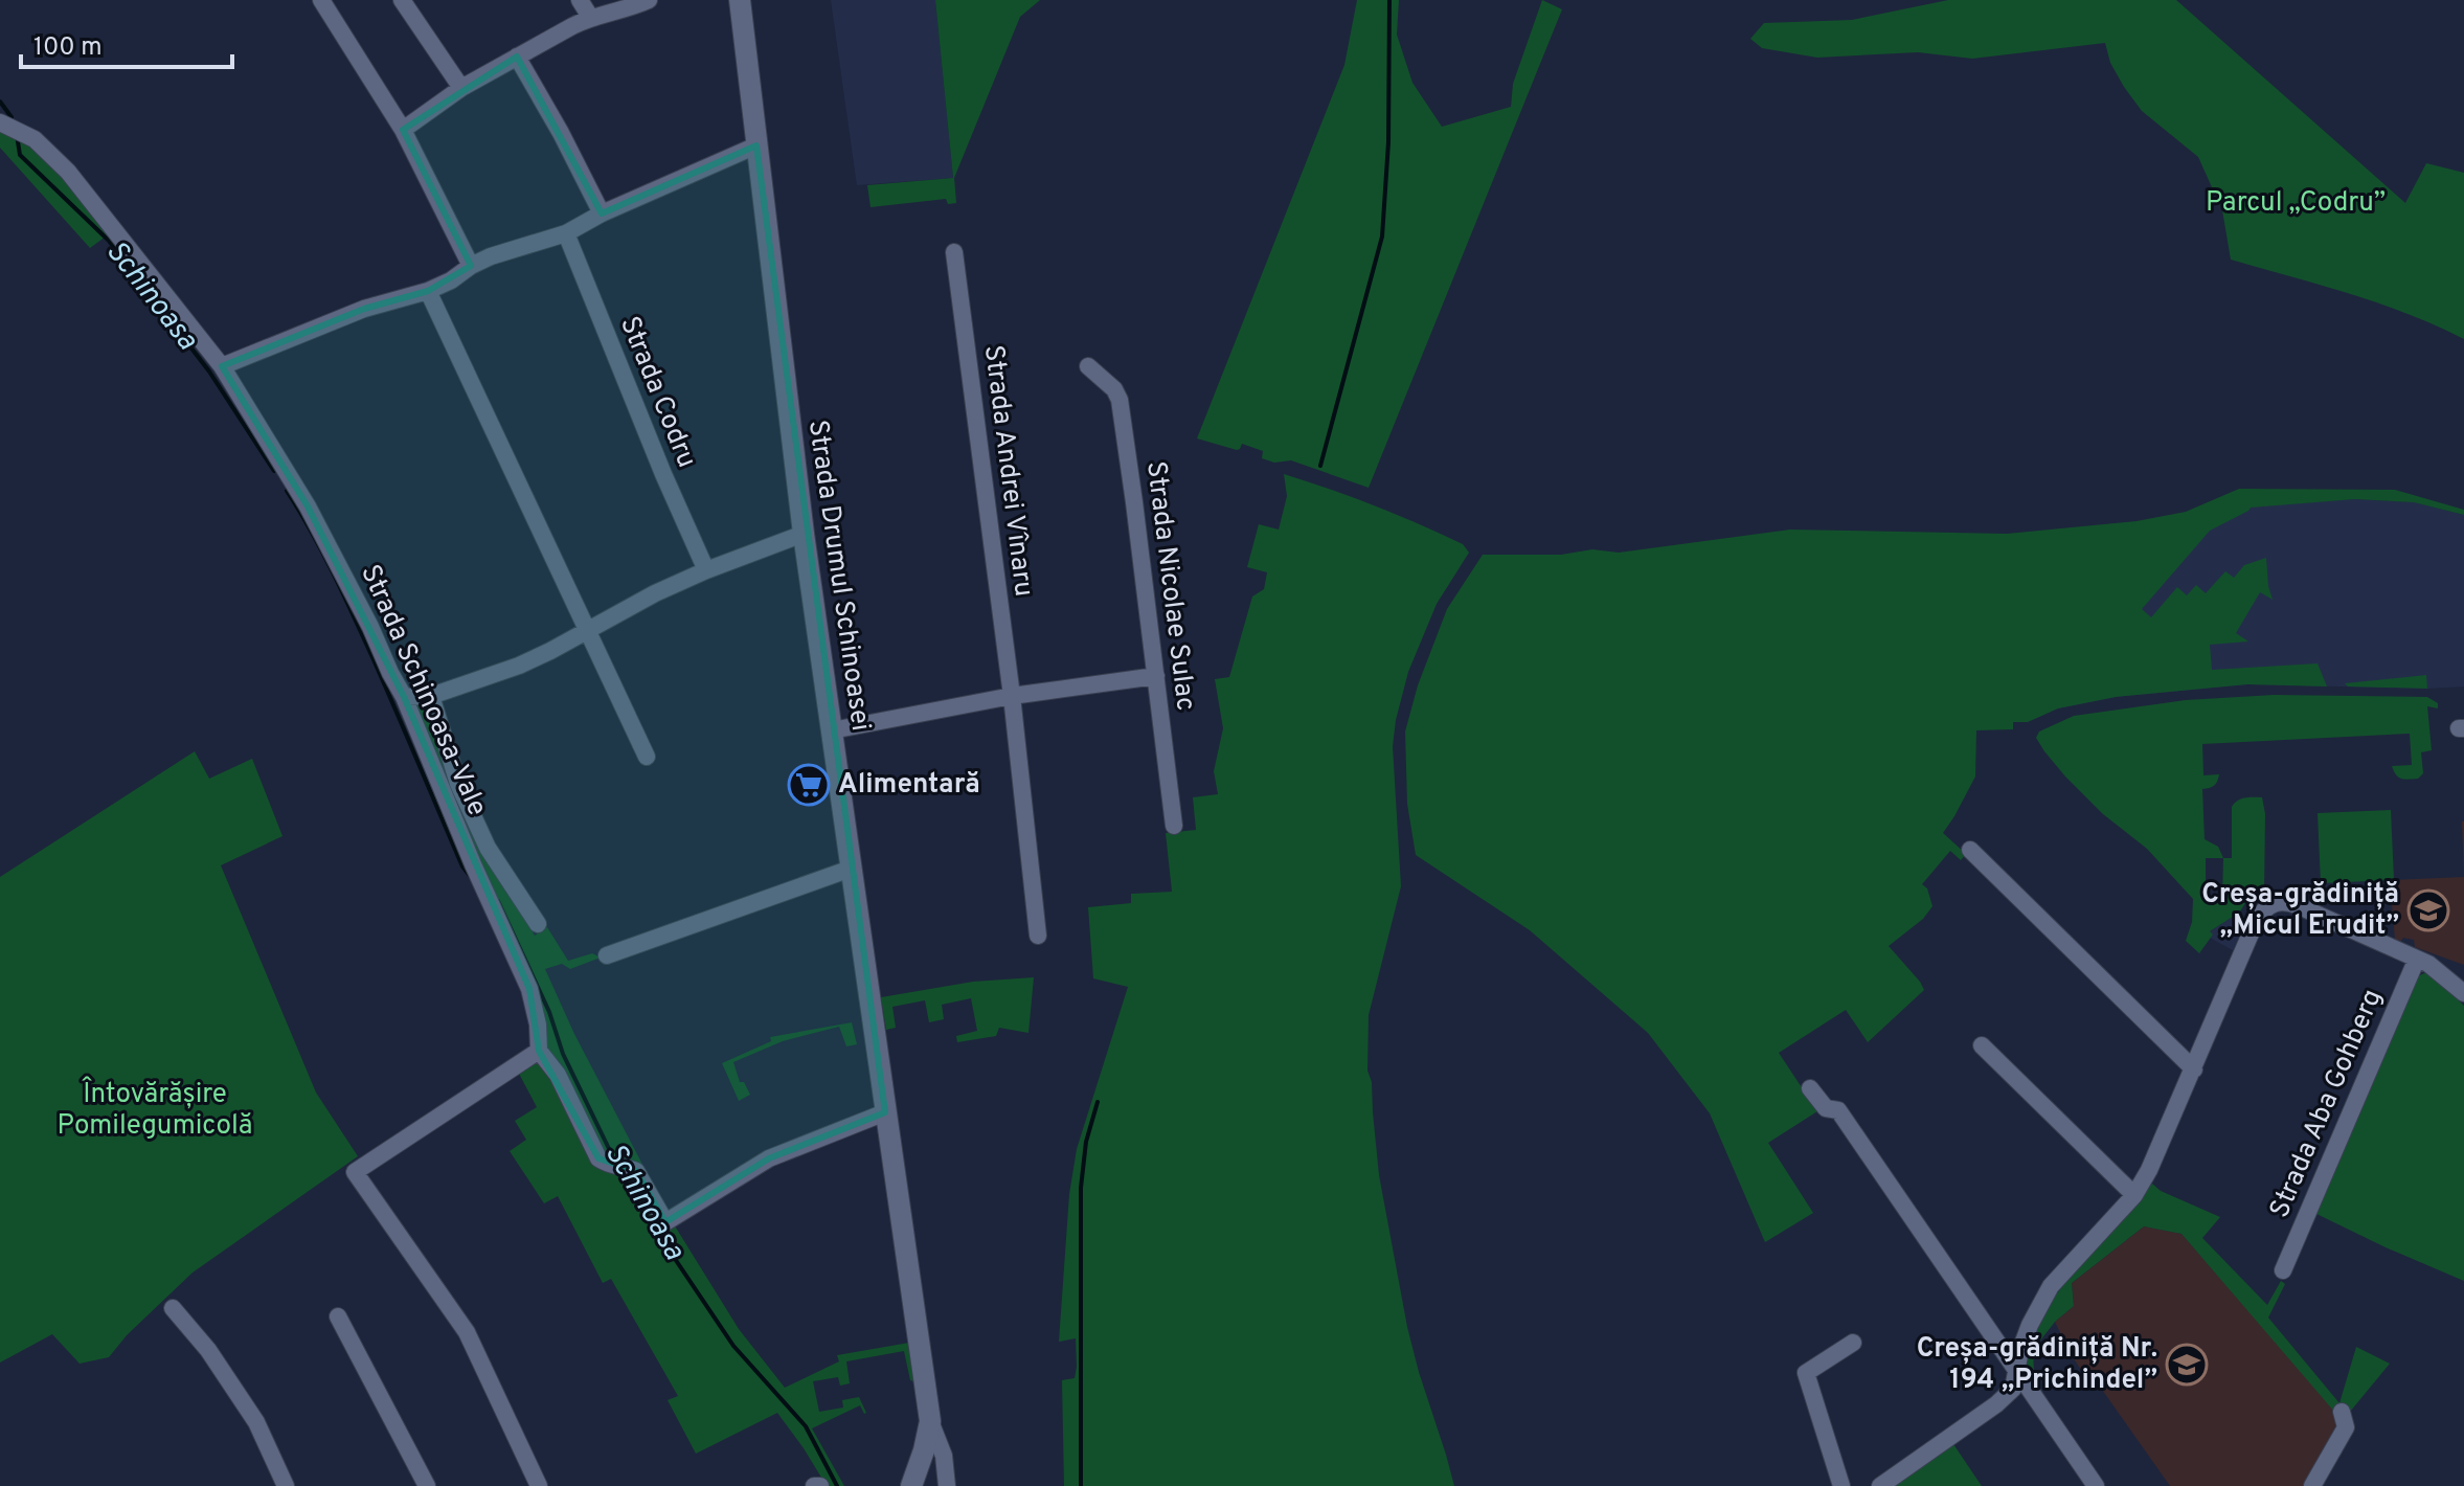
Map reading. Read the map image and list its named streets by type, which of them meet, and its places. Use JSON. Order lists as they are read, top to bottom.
{
  "streets": {
    "street": [
      "Strada Codru",
      "Strada Andrei Vînaru",
      "Strada Drumul Schinoasei",
      "Strada Nicolae Sulac",
      "Strada Schinoasa-Vale",
      "Strada Aba Gohberg"
    ]
  },
  "crossings": [
    ["Strada Drumul Schinoasei", "Strada Schinoasa-Vale"]
  ],
  "water": ["Schinoasa"],
  "parks": ["Parcul „Codru”", "Întovărășire Pomilegumicolă"],
  "places": {
    "supermarket": ["Alimentară"],
    "school or university": ["Creșa-grădiniță „Micul Erudit”", "Creșa-grădiniță Nr. 194 „Prichindel”"]
  },
  "scale_bar": "100 m"
}
